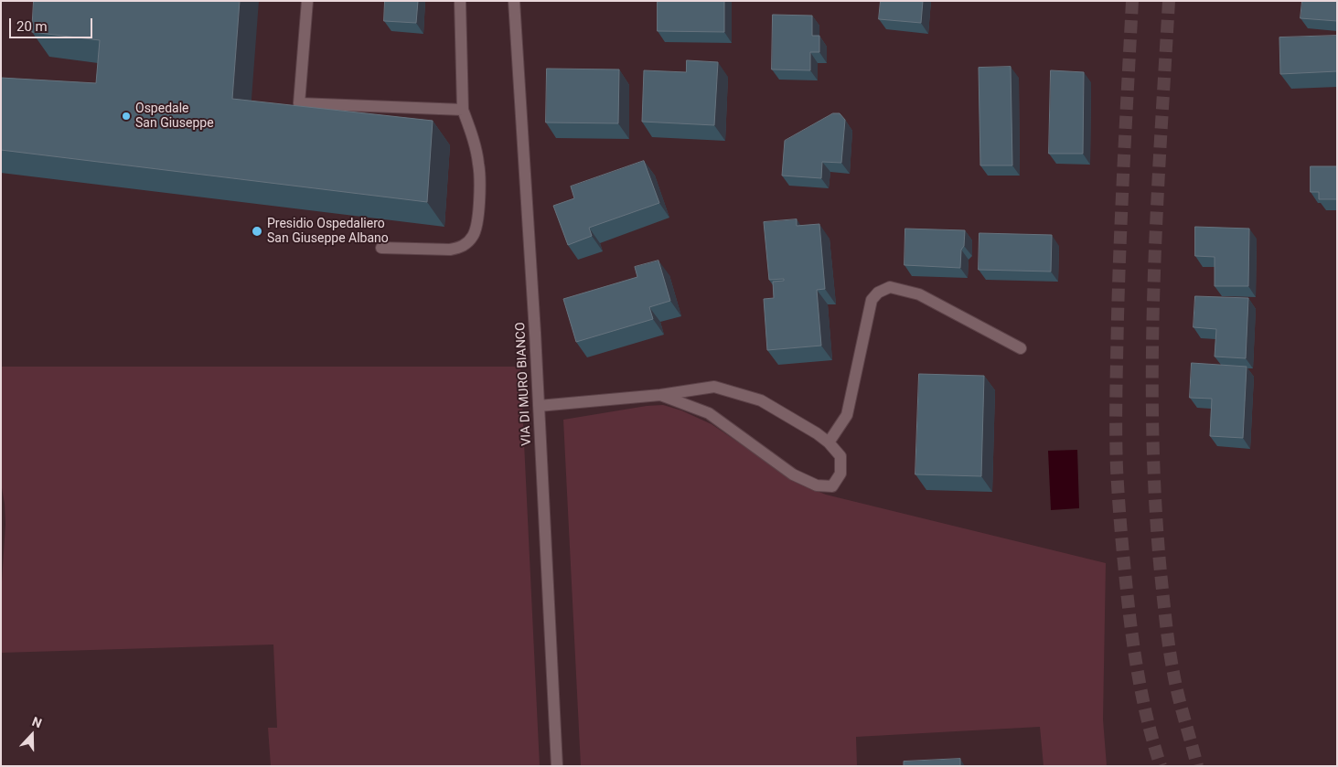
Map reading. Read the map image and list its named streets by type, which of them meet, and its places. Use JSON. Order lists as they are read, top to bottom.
{
  "streets": {
    "street": ["VIA DI MURO BIANCO"]
  },
  "places": ["Ospedale San Giuseppe", "Presidio Ospedaliero San Giuseppe Albano"],
  "scale_bar": "20 m",
  "north": "top"
}
